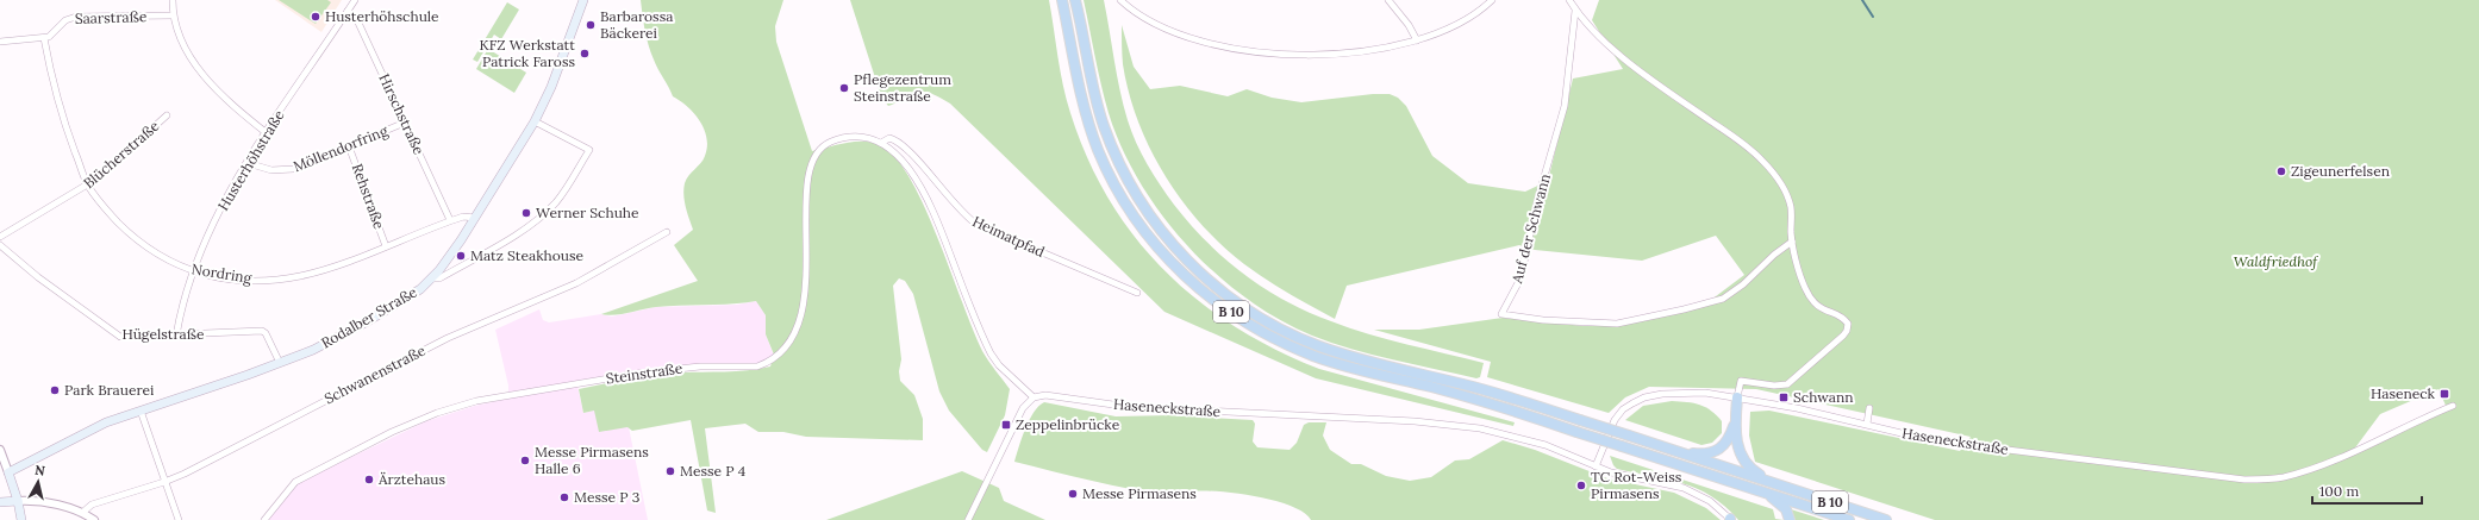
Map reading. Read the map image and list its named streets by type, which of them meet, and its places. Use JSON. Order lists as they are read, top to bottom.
{
  "streets": {
    "highway": ["B 10"],
    "main road": ["Rodalber Straße"],
    "street": [
      "Saarstraße",
      "Hirschstraße",
      "Möllendorfring",
      "Blücherstraße",
      "Husterhöhstraße",
      "Rehstraße",
      "Auf der Schwann",
      "Heimatpfad",
      "Nordring",
      "Hügelstraße",
      "Steinstraße",
      "Schwanenstraße",
      "Haseneckstraße"
    ]
  },
  "crossings": [
    ["Saarstraße", "Nordring"],
    ["Hirschstraße", "Möllendorfring"],
    ["Hirschstraße", "Husterhöhstraße"],
    ["Hirschstraße", "Nordring"],
    ["Möllendorfring", "Husterhöhstraße"],
    ["Möllendorfring", "Rehstraße"],
    ["Blücherstraße", "Nordring"],
    ["Husterhöhstraße", "Nordring"],
    ["Husterhöhstraße", "Hügelstraße"],
    ["Rehstraße", "Nordring"],
    ["Heimatpfad", "Steinstraße"],
    ["Nordring", "Rodalber Straße"],
    ["Rodalber Straße", "Hügelstraße"]
  ],
  "parks": ["Waldfriedhof"],
  "places": {
    "other": [
      "Husterhöhschule",
      "Barbarossa Bäckerei",
      "KFZ Werkstatt Patrick Faross",
      "Pflegezentrum Steinstraße",
      "Zigeunerfelsen",
      "Werner Schuhe",
      "Matz Steakhouse",
      "Park Brauerei",
      "Messe Pirmasens Halle 6",
      "Messe P 4",
      "Ärztehaus",
      "TC Rot-Weiss Pirmasens",
      "Messe Pirmasens",
      "Messe P 3"
    ],
    "transit": ["Haseneck", "Schwann", "Zeppelinbrücke"]
  },
  "scale_bar": "100 m",
  "north": "top"
}
